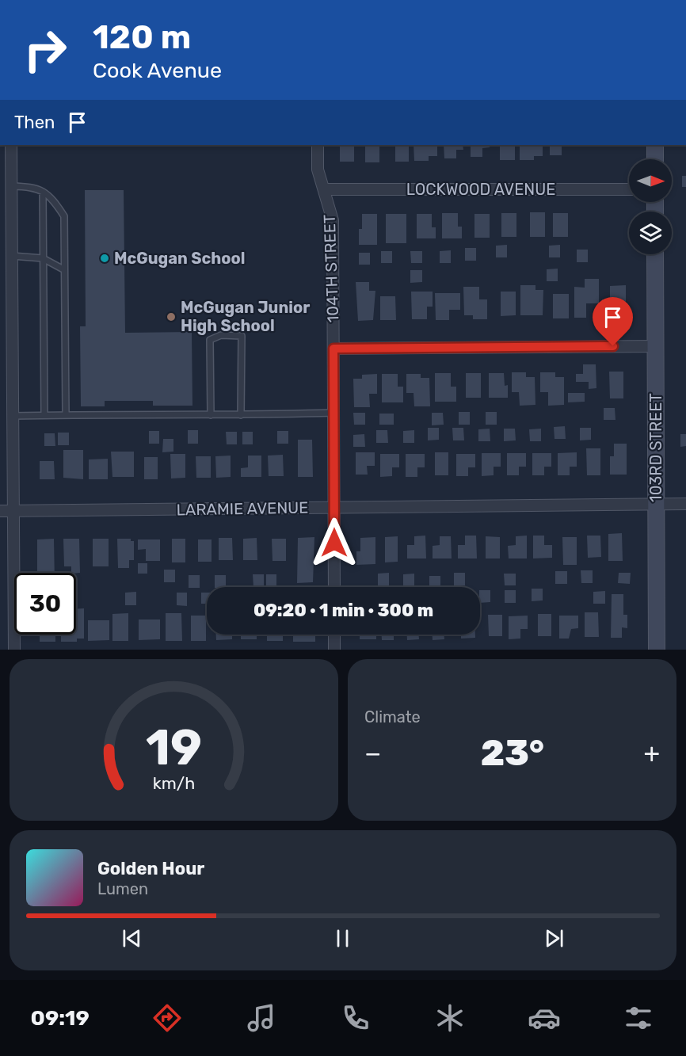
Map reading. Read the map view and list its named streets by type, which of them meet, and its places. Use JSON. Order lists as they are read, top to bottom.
{
  "streets": {
    "main road": ["103RD STREET"],
    "street": ["LOCKWOOD AVENUE", "104TH STREET", "LARAMIE AVENUE"]
  },
  "crossings": [
    ["LOCKWOOD AVENUE", "104TH STREET"],
    ["104TH STREET", "LARAMIE AVENUE"],
    ["103RD STREET", "LARAMIE AVENUE"]
  ],
  "places": ["McGugan School", "McGugan Junior High School"],
  "north": "right",
  "page": {
    "turn": ["120 m", "Cook Avenue"],
    "then": "Then",
    "limit": "30",
    "trip": "09:20 · 1 min · 300 m",
    "tile": "Climate",
    "heat": ["−", "23°", "+"],
    "song": ["Golden Hour", "Lumen"],
    "tabs": "09:19",
    "gauge": ["19", "km/h"]
  }
}
